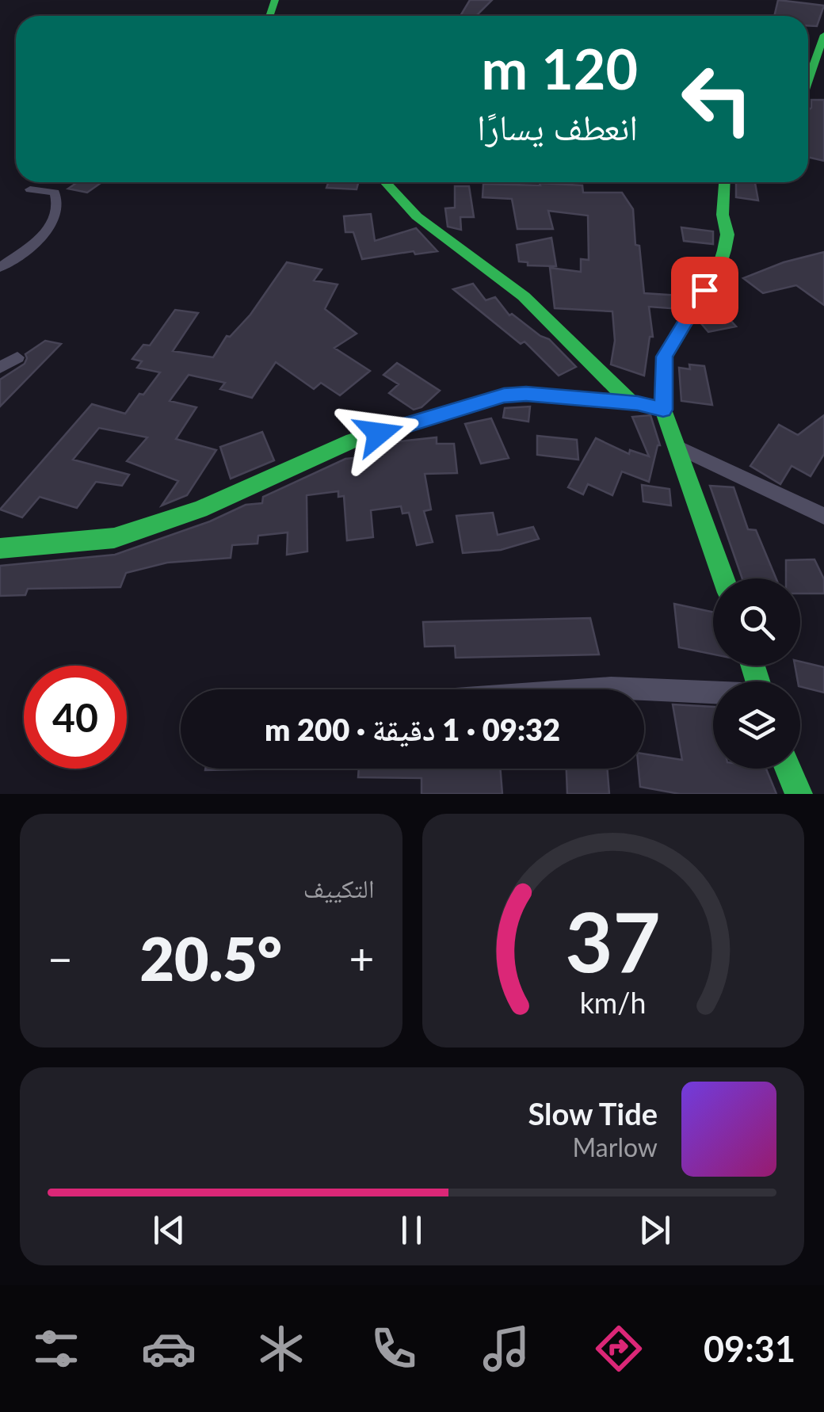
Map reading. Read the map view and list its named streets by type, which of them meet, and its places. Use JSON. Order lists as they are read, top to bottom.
{
  "page": {
    "turn": ["120 m", "انعطف يسارًا"],
    "limit": "40",
    "trip": "09:32 · 1 دقيقة · 200 m",
    "tile": "التكييف",
    "heat": ["−", "20.5°", "+"],
    "song": ["Slow Tide", "Marlow"],
    "tabs": "09:31",
    "gauge": ["37", "km/h"]
  }
}
